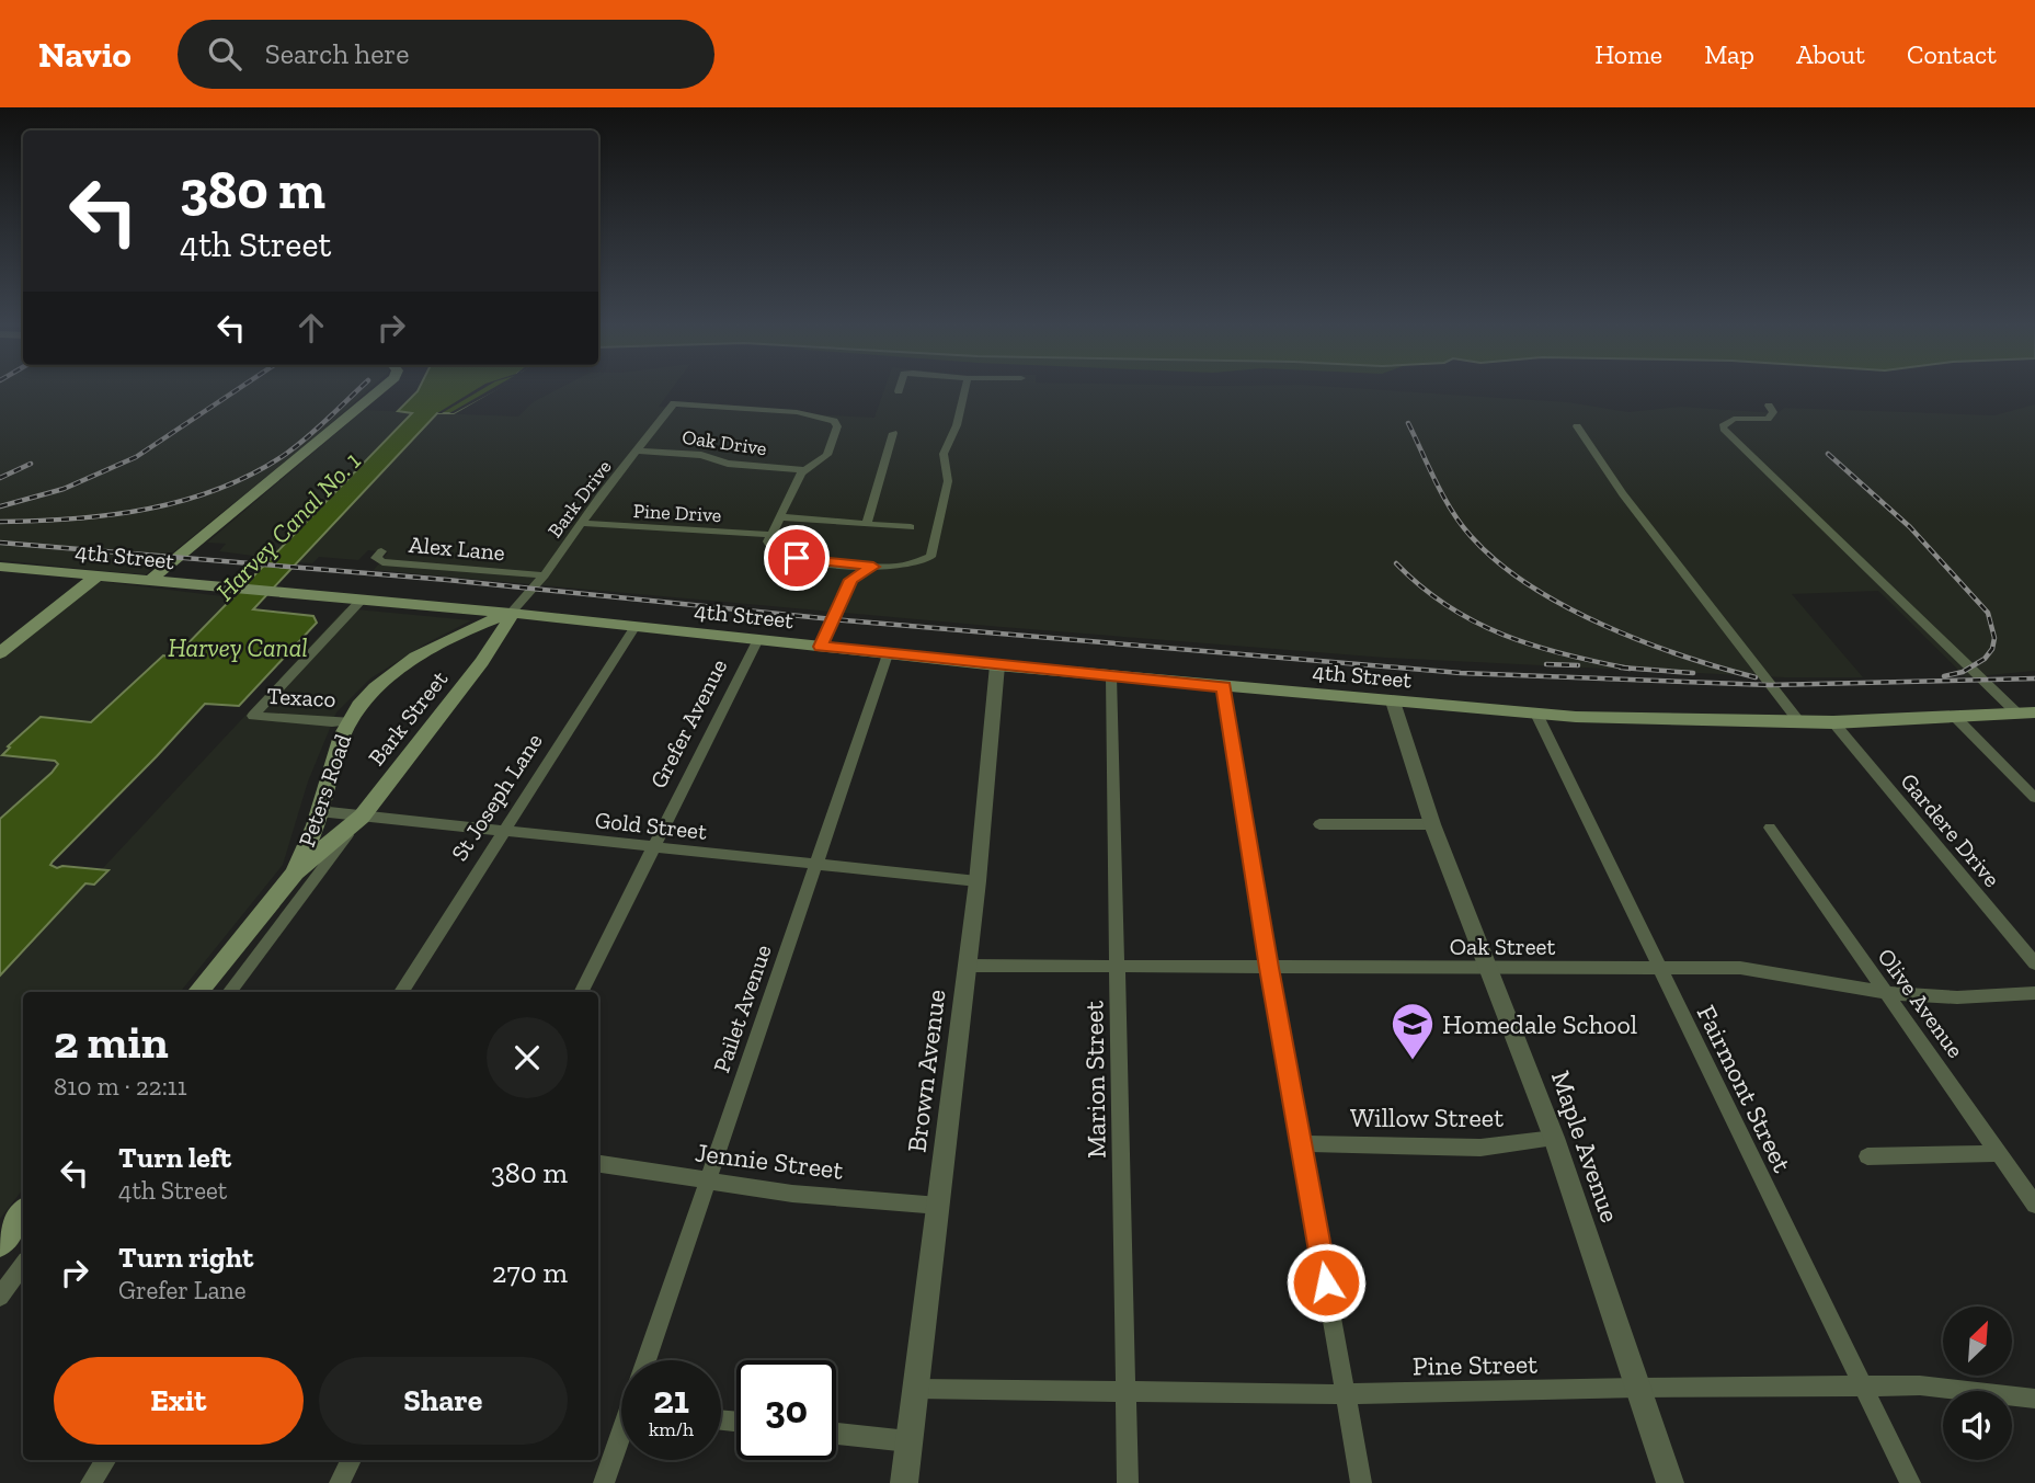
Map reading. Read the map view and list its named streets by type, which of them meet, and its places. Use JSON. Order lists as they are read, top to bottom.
{
  "streets": {
    "main road": ["4th Street", "Bark Street", "Peters Road"],
    "street": [
      "Oak Drive",
      "Bark Drive",
      "Pine Drive",
      "Alex Lane",
      "Texaco",
      "Grefer Avenue",
      "St Joseph Lane",
      "Gold Street",
      "Gardere Drive",
      "Oak Street",
      "Olive Avenue",
      "Pailet Avenue",
      "Brown Avenue",
      "Marion Street",
      "Fairmont Street",
      "Willow Street",
      "Maple Avenue",
      "Jennie Street",
      "Pine Street"
    ]
  },
  "crossings": [
    ["Oak Drive", "Bark Drive"],
    ["Bark Drive", "Pine Drive"],
    ["Bark Drive", "Alex Lane"],
    ["Bark Drive", "4th Street"],
    ["Bark Drive", "Bark Street"],
    ["Bark Drive", "Peters Road"],
    ["4th Street", "Texaco"],
    ["4th Street", "Bark Street"],
    ["4th Street", "Grefer Avenue"],
    ["4th Street", "Peters Road"],
    ["4th Street", "St Joseph Lane"],
    ["4th Street", "Gardere Drive"],
    ["4th Street", "Pailet Avenue"],
    ["4th Street", "Brown Avenue"],
    ["4th Street", "Marion Street"],
    ["4th Street", "Fairmont Street"],
    ["4th Street", "Maple Avenue"],
    ["Texaco", "Peters Road"],
    ["Bark Street", "Peters Road"],
    ["Bark Street", "Gold Street"],
    ["Grefer Avenue", "Gold Street"],
    ["Peters Road", "Gold Street"],
    ["St Joseph Lane", "Gold Street"],
    ["Gold Street", "Pailet Avenue"],
    ["Gold Street", "Brown Avenue"],
    ["Oak Street", "Olive Avenue"],
    ["Oak Street", "Brown Avenue"],
    ["Oak Street", "Marion Street"],
    ["Oak Street", "Fairmont Street"],
    ["Oak Street", "Maple Avenue"],
    ["Pailet Avenue", "Jennie Street"],
    ["Brown Avenue", "Jennie Street"],
    ["Brown Avenue", "Pine Street"],
    ["Marion Street", "Pine Street"],
    ["Fairmont Street", "Pine Street"],
    ["Willow Street", "Maple Avenue"],
    ["Maple Avenue", "Pine Street"]
  ],
  "water": ["Harvey Canal No. 1", "Harvey Canal"],
  "places": {
    "school or university": ["Homedale School"]
  },
  "north": "top right",
  "page": {
    "header": "Navio",
    "search": "Search here",
    "nav": [
      "Home",
      "Map",
      "About",
      "Contact"
    ],
    "turn": ["380 m", "4th Street"],
    "heading": ["2 min", "810 m · 22:11"],
    "list": [
      {
        "name": "Turn left",
        "note": "4th Street",
        "value": "380 m"
      },
      {
        "name": "Turn right",
        "note": "Grefer Lane",
        "value": "270 m"
      }
    ],
    "buttons": ["Exit", "Share"],
    "speed": "21 km/h",
    "limit": "30"
  }
}
